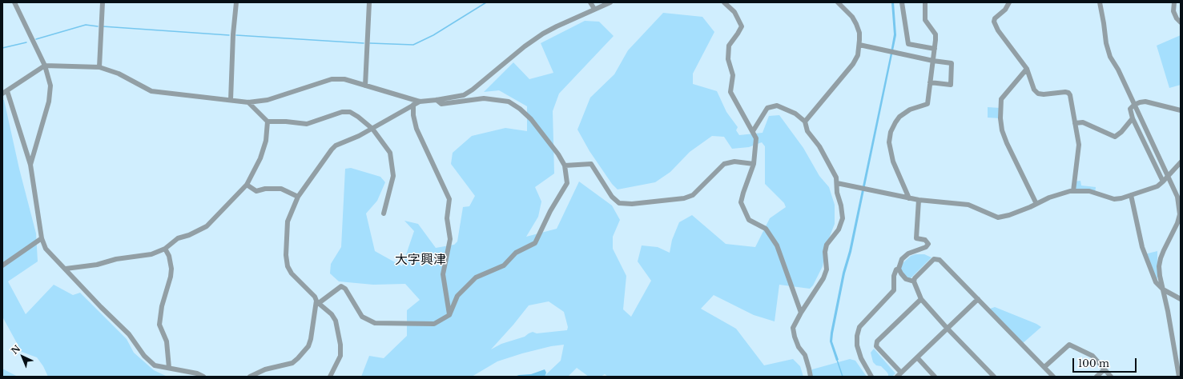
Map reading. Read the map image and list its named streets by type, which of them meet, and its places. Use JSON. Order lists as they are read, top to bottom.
{
  "districts": ["大字興津"],
  "scale_bar": "100 m",
  "north": "top left"
}
